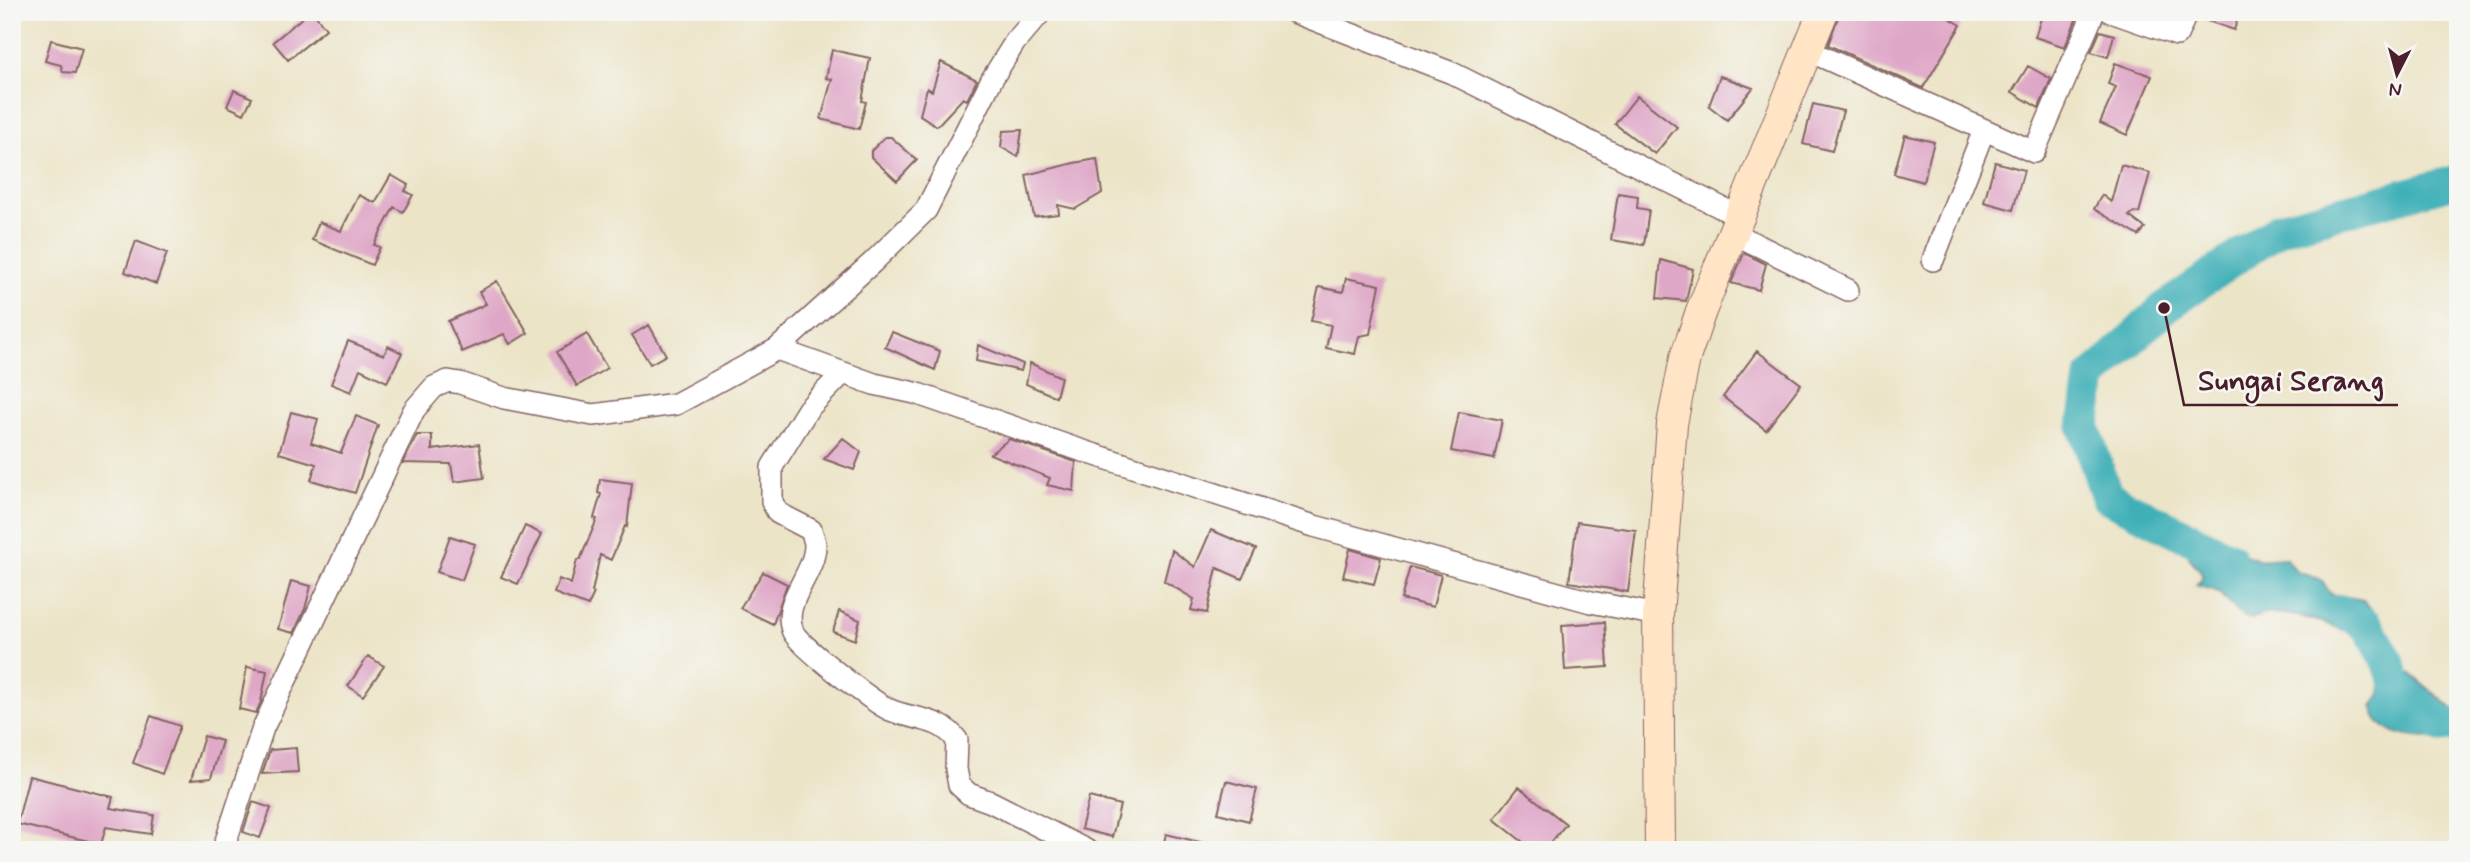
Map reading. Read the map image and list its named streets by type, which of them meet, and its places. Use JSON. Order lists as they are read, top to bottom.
{
  "places": ["Sungai Serang"],
  "north": "bottom"
}
